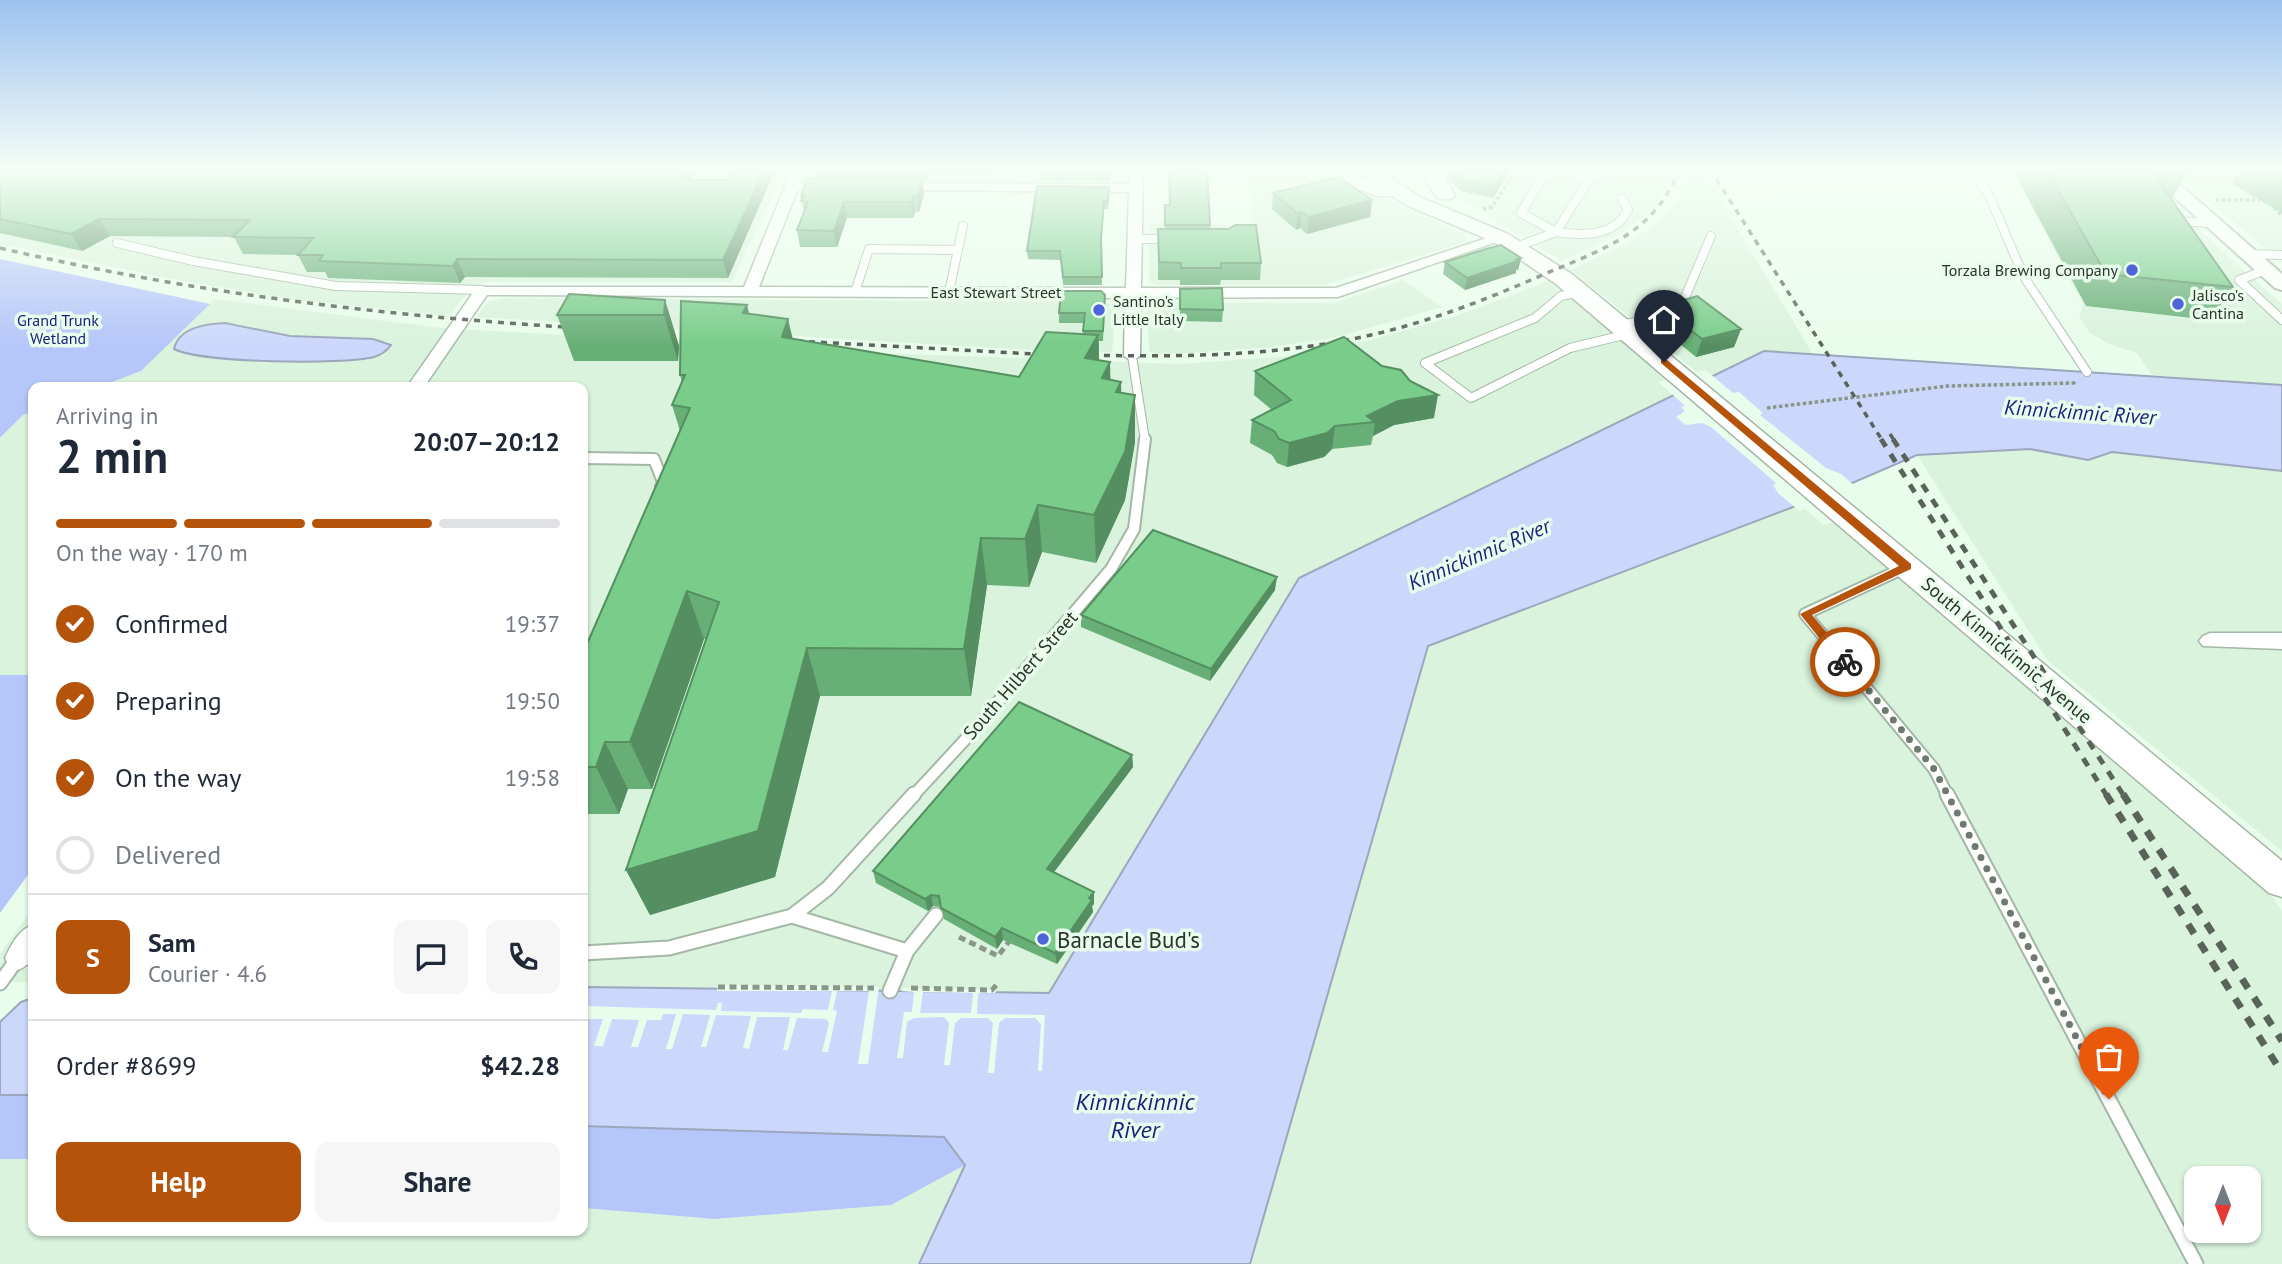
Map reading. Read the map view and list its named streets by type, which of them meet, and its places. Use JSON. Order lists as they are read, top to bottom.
{
  "streets": {
    "main road": ["South Kinnickinnic Avenue"],
    "street": ["East Stewart Street", "South Hilbert Street"]
  },
  "crossings": [
    ["East Stewart Street", "South Kinnickinnic Avenue"],
    ["East Stewart Street", "South Hilbert Street"]
  ],
  "water": ["Kinnickinnic River"],
  "parks": ["Grand Trunk Wetland"],
  "places": [
    "Torzala Brewing Company",
    "Jalisco's Cantina",
    "Santino's Little Italy",
    "Barnacle Bud's"
  ],
  "north": "bottom",
  "page": {
    "heading": ["2 min", "Arriving in", "20:07–20:12"],
    "panel": [
      "Sam",
      "Courier · 4.6",
      "Order #8699",
      "$42.28"
    ],
    "bar": "On the way · 170 m",
    "list": [
      ["Confirmed", "19:37"],
      ["Preparing", "19:50"],
      ["On the way", "19:58"],
      "Delivered"
    ],
    "round": "S",
    "buttons": ["Help", "Share"]
  }
}
